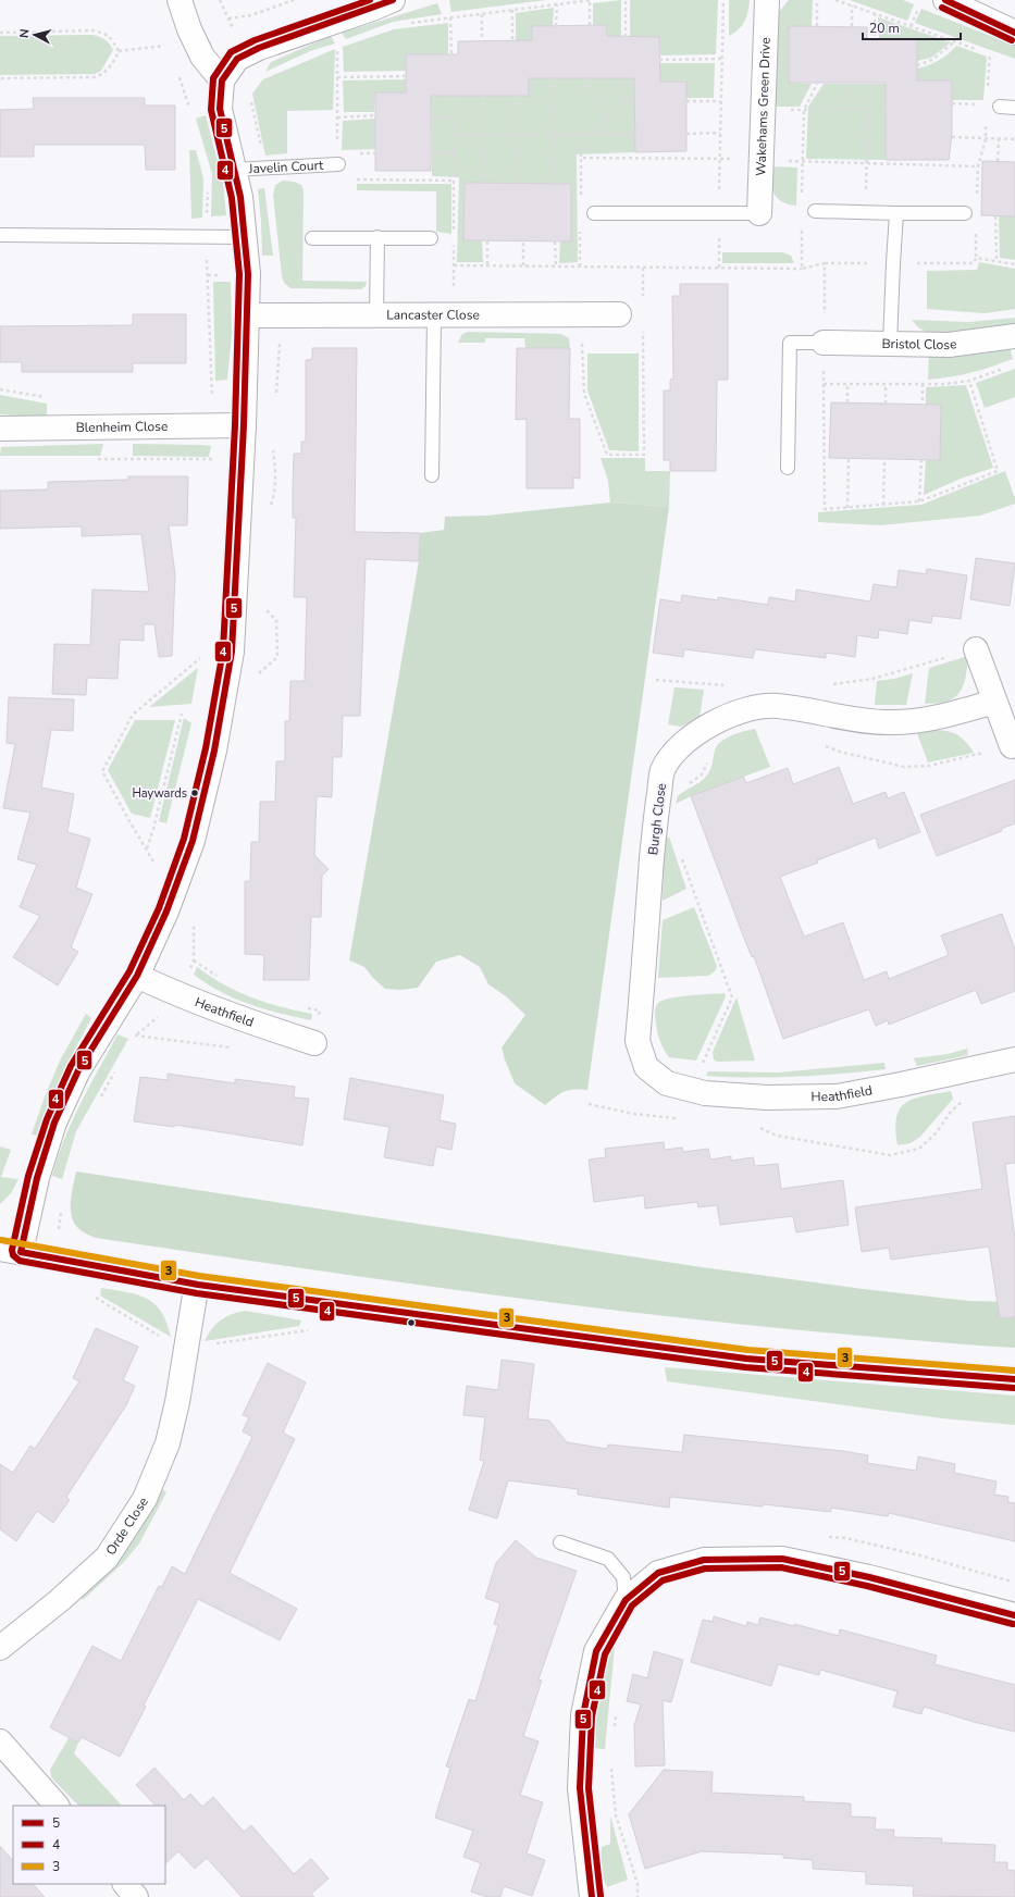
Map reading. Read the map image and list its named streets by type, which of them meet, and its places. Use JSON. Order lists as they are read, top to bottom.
{
  "streets": {
    "street": [
      "Wakehams Green Drive",
      "Lancaster Close",
      "Bristol Close",
      "Blenheim Close",
      "Burgh Close",
      "Heathfield",
      "Orde Close"
    ],
    "lane": ["Javelin Court"]
  },
  "crossings": [
    ["Burgh Close", "Heathfield"]
  ],
  "places": ["Haywards"],
  "lines": ["transit line 5", "transit line 4", "transit line 3"],
  "legend": ["5", "4", "3"],
  "scale_bar": "20 m",
  "north": "left"
}
